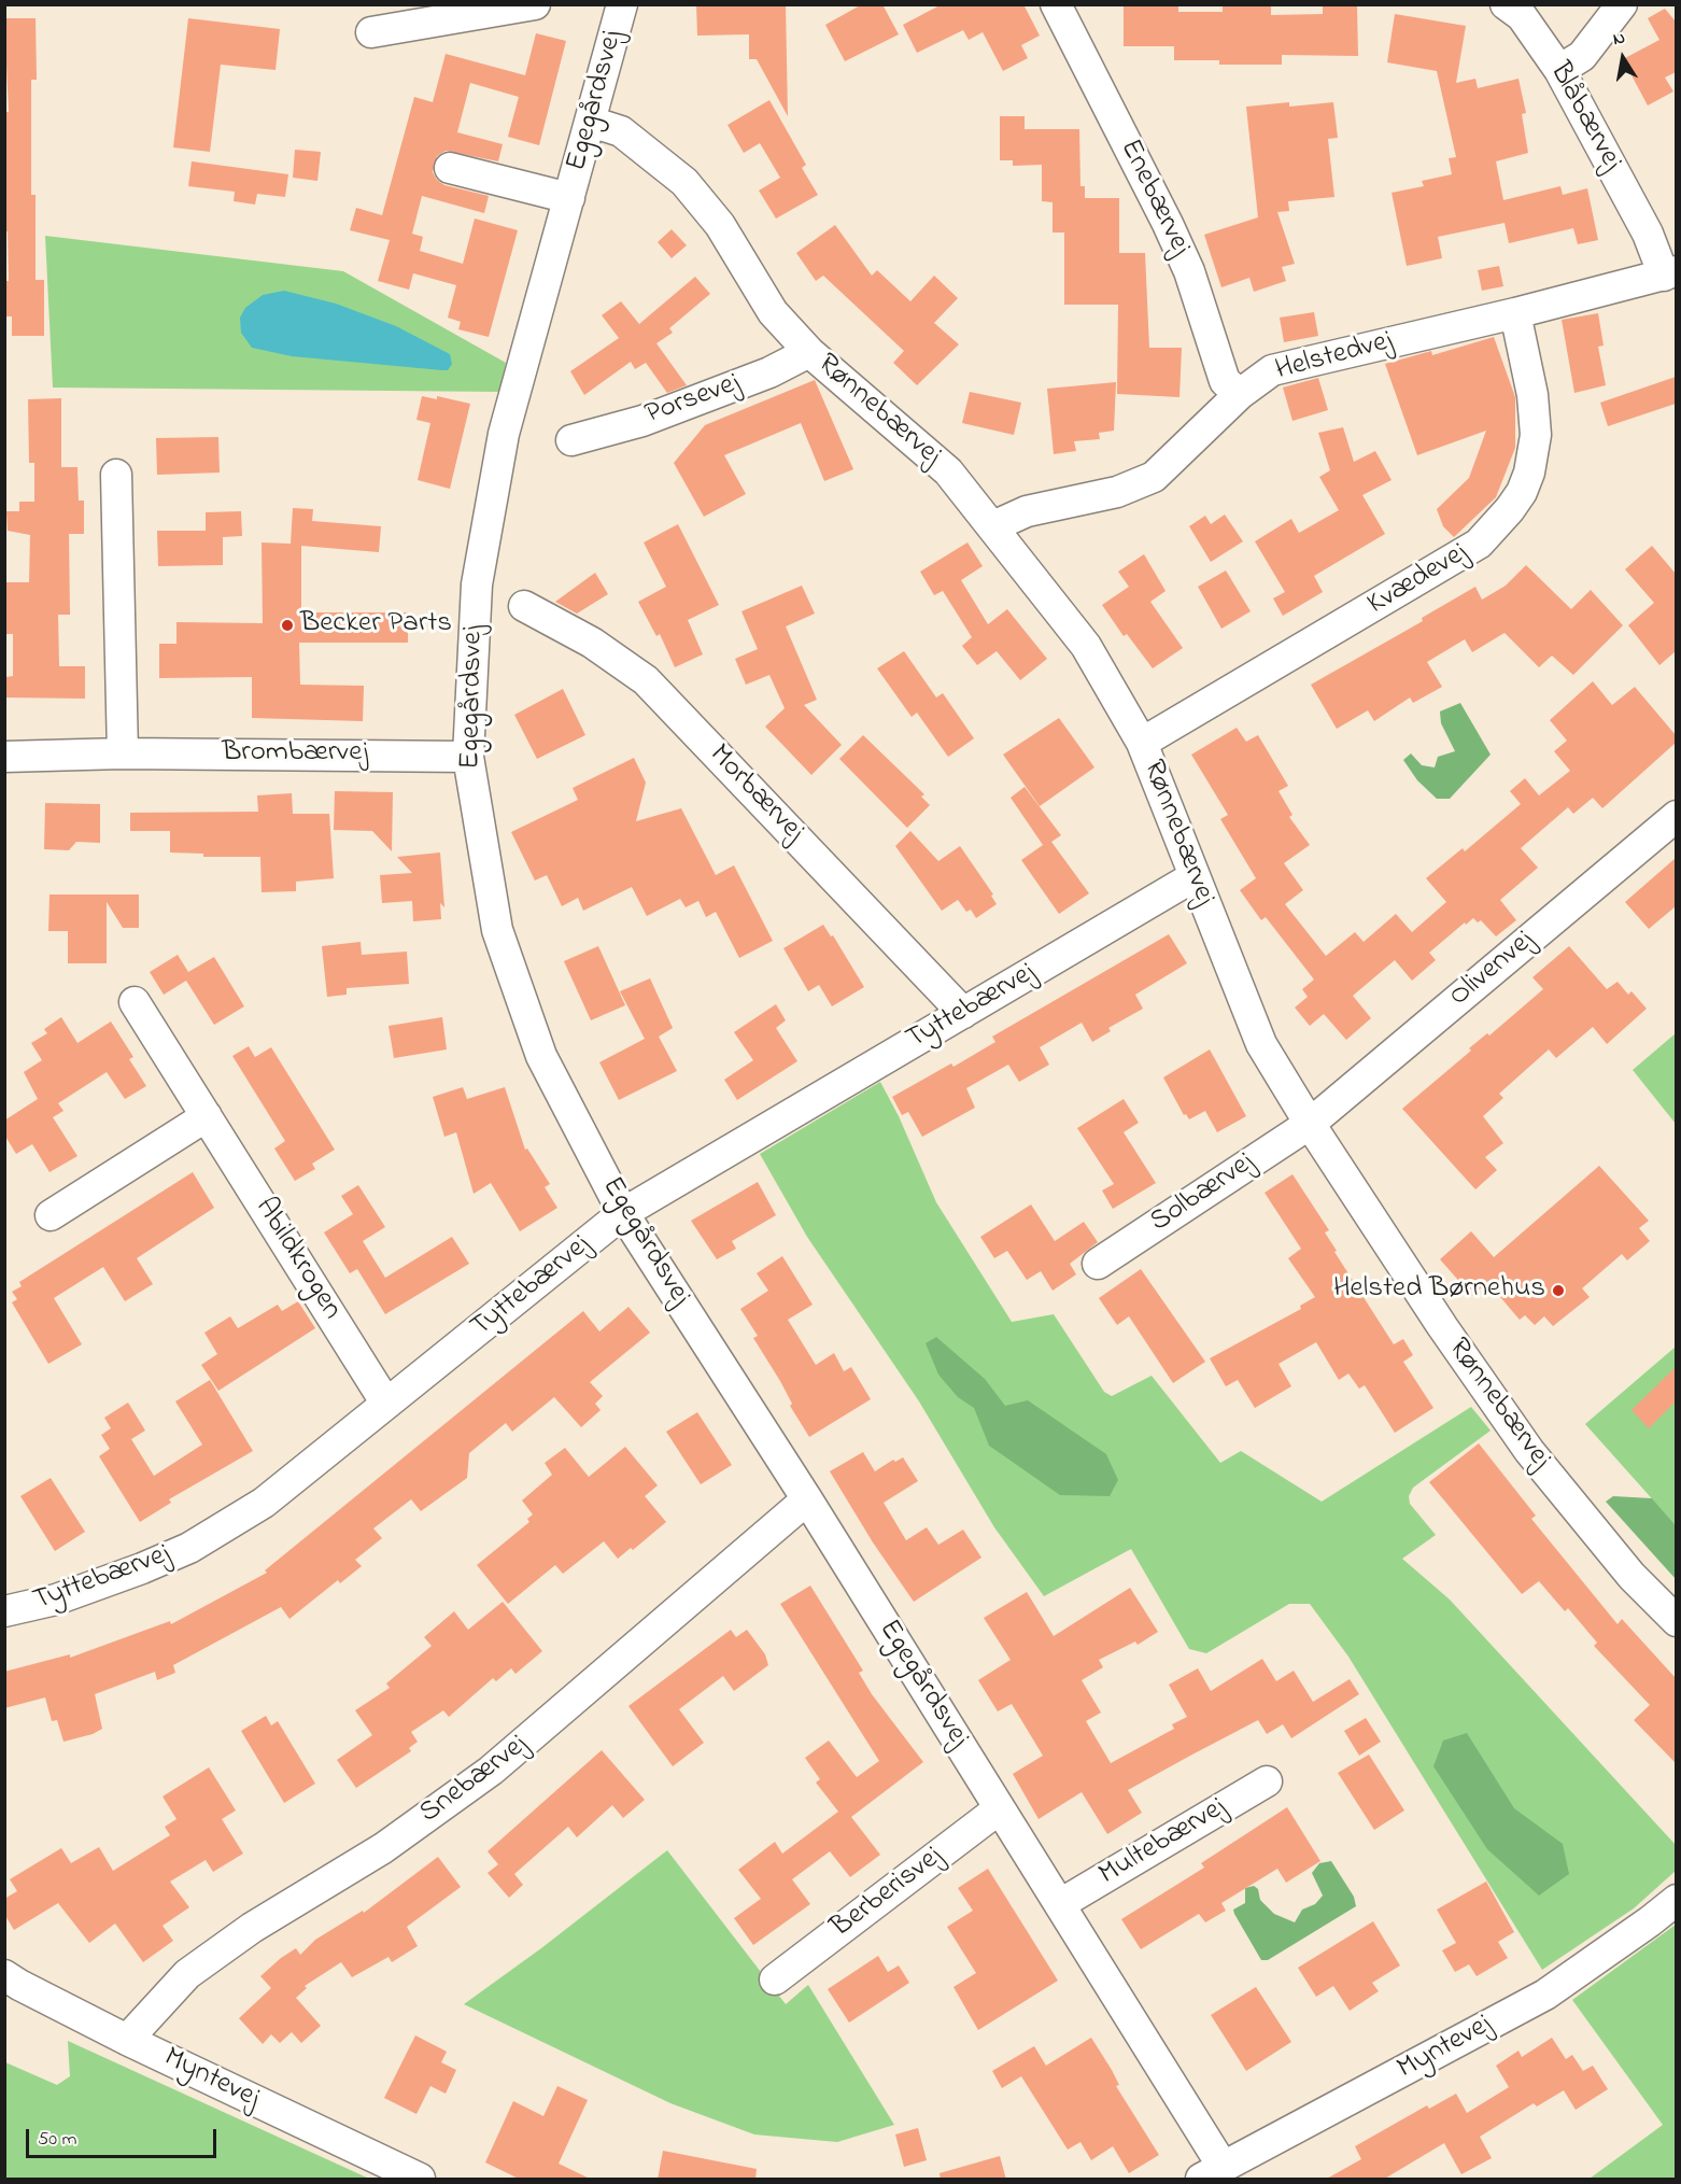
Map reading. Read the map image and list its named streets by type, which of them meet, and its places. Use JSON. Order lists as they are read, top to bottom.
{
  "streets": {
    "street": [
      "Egegårdsvej",
      "Blåbærvej",
      "Enebærvej",
      "Helstedvej",
      "Porsevej",
      "Rønnebærvej",
      "Kvædevej",
      "Brombærvej",
      "Morbærvej",
      "Olivenvej",
      "Tyttebærvej",
      "Solbærvej",
      "Abildkrogen",
      "Snebærvej",
      "Multebærvej",
      "Berberisvej",
      "Myntevej"
    ]
  },
  "crossings": [
    ["Egegårdsvej", "Rønnebærvej"],
    ["Egegårdsvej", "Brombærvej"],
    ["Egegårdsvej", "Tyttebærvej"],
    ["Egegårdsvej", "Snebærvej"],
    ["Egegårdsvej", "Multebærvej"],
    ["Egegårdsvej", "Berberisvej"],
    ["Egegårdsvej", "Myntevej"],
    ["Blåbærvej", "Helstedvej"],
    ["Enebærvej", "Helstedvej"],
    ["Helstedvej", "Rønnebærvej"],
    ["Helstedvej", "Kvædevej"],
    ["Porsevej", "Rønnebærvej"],
    ["Rønnebærvej", "Kvædevej"],
    ["Rønnebærvej", "Olivenvej"],
    ["Rønnebærvej", "Tyttebærvej"],
    ["Rønnebærvej", "Solbærvej"],
    ["Morbærvej", "Tyttebærvej"],
    ["Olivenvej", "Solbærvej"],
    ["Tyttebærvej", "Abildkrogen"],
    ["Snebærvej", "Myntevej"]
  ],
  "places": ["Becker Parts", "Helsted Børnehus"],
  "scale_bar": "50 m",
  "north": "top"
}
